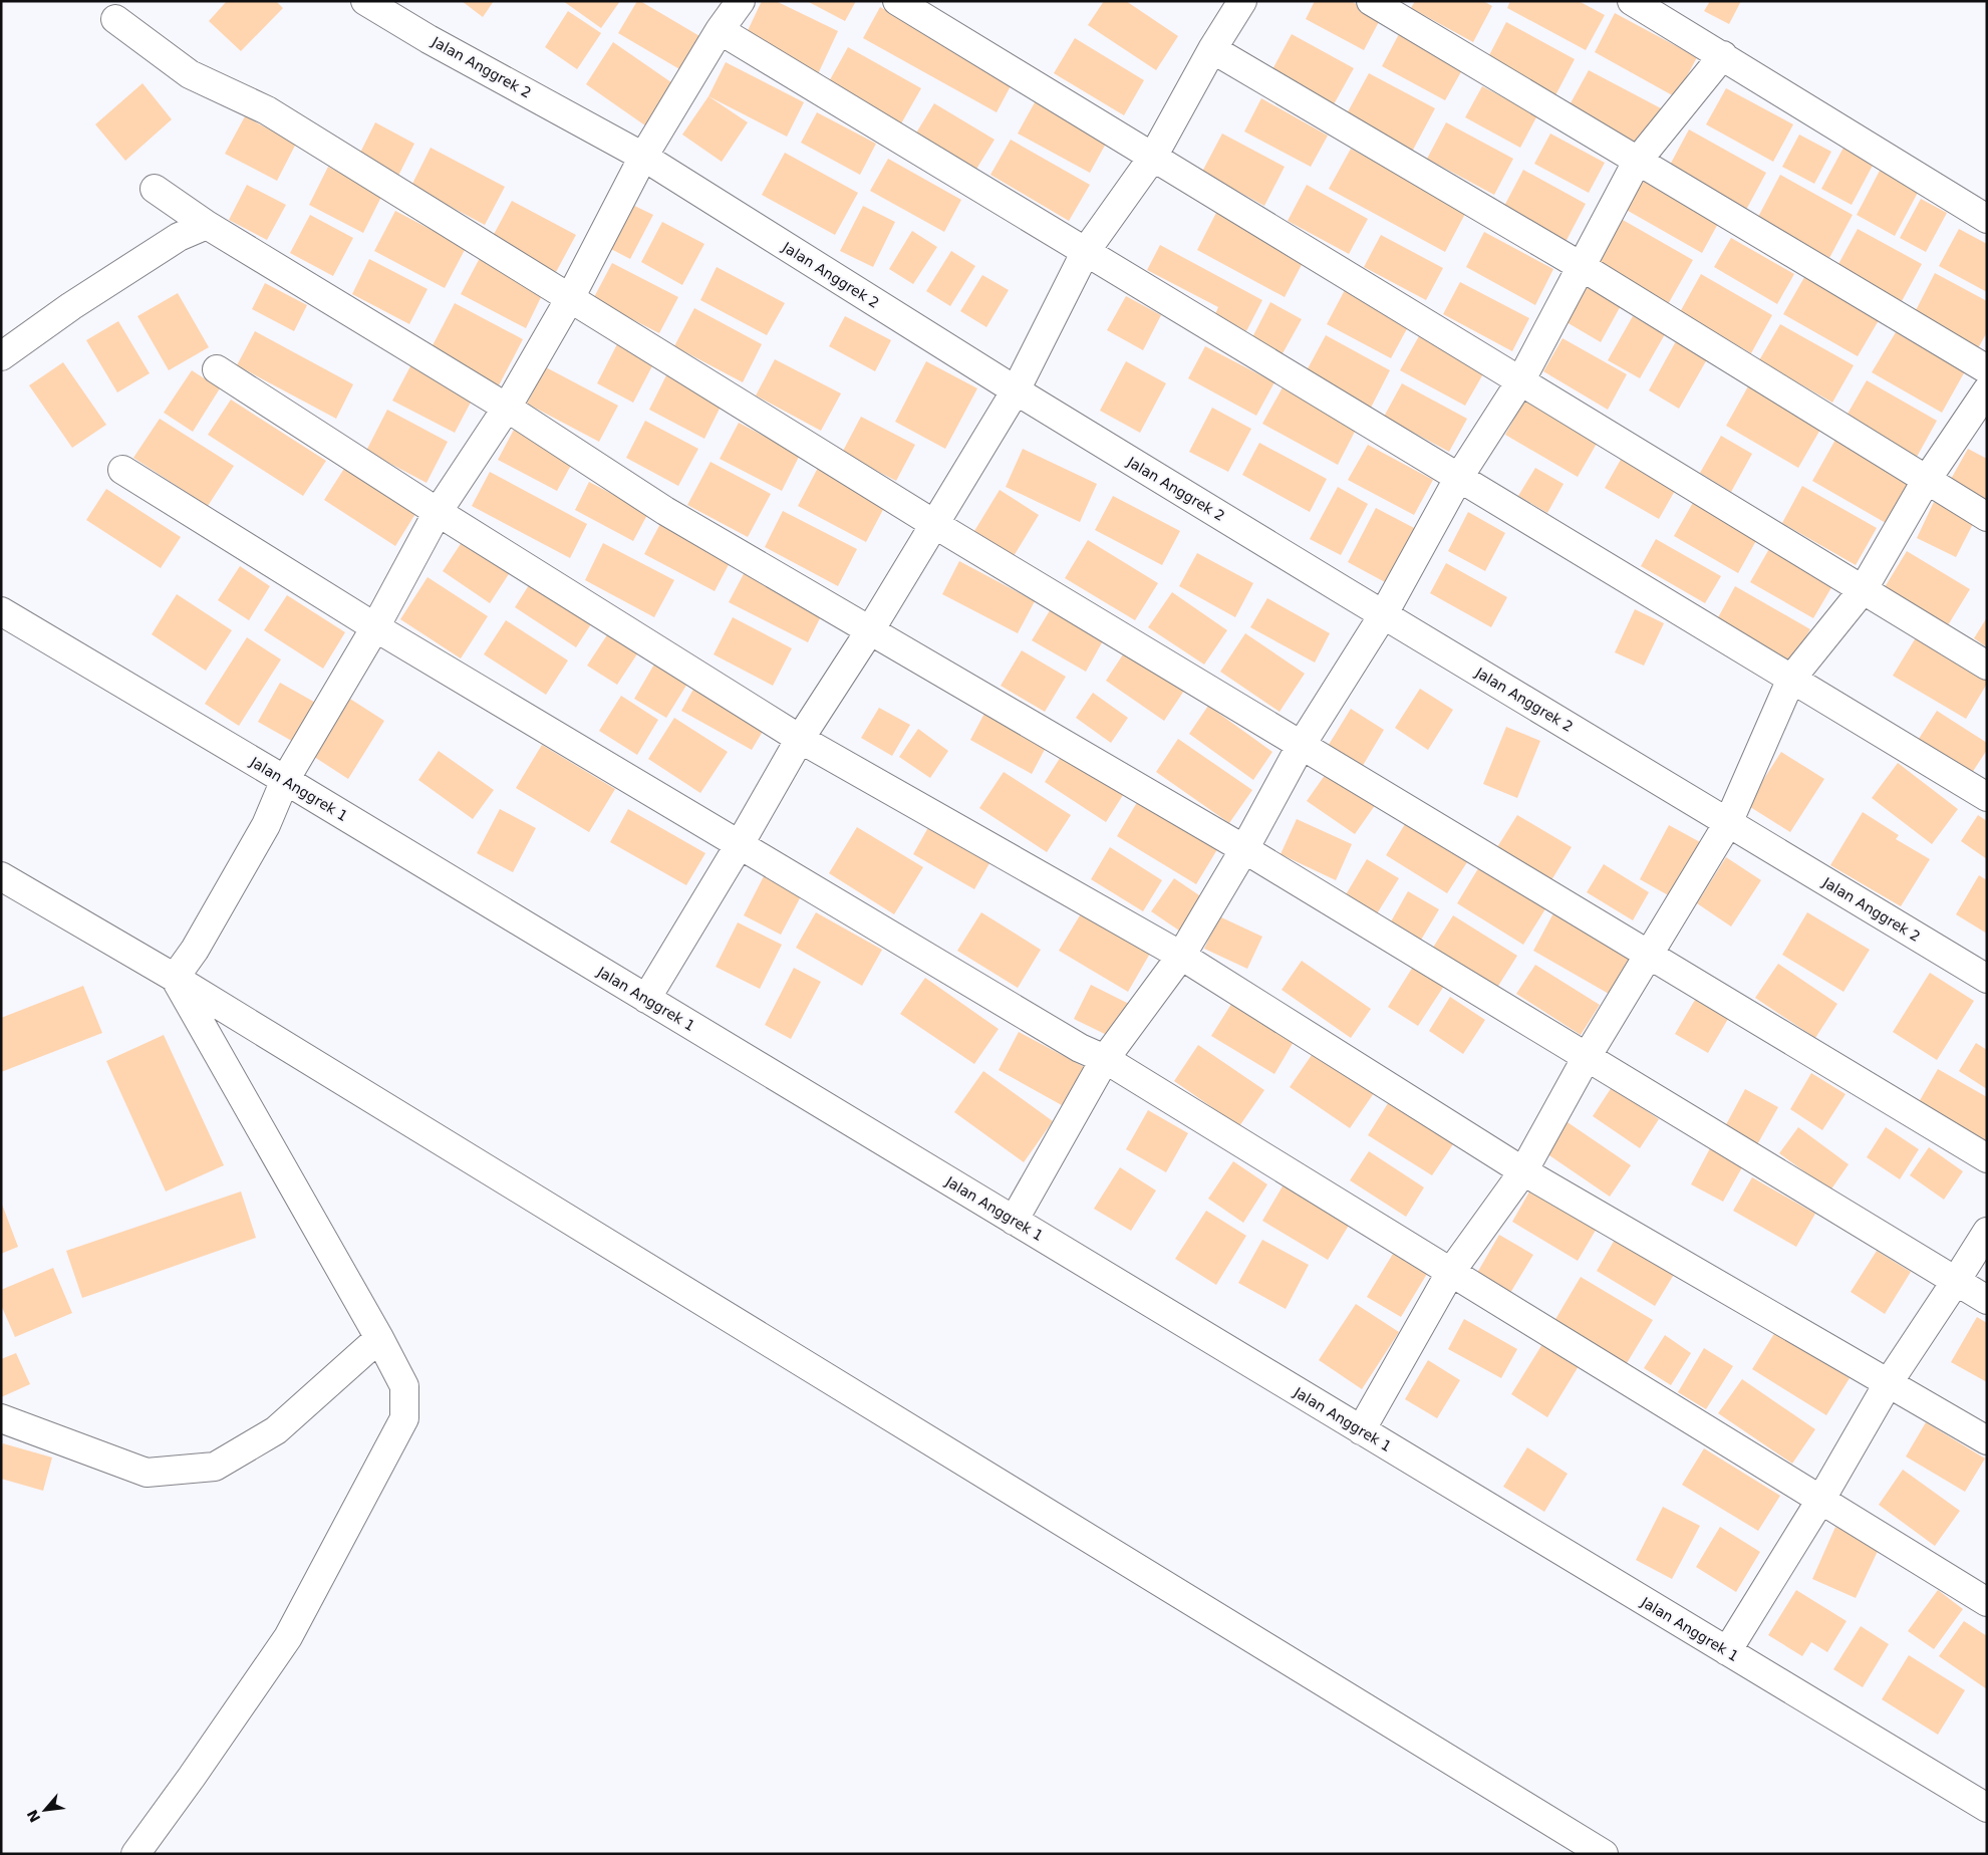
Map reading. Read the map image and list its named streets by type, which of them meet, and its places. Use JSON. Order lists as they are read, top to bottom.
{
  "streets": {
    "street": ["Jalan Anggrek 2", "Jalan Anggrek 1"]
  },
  "north": "bottom left"
}
